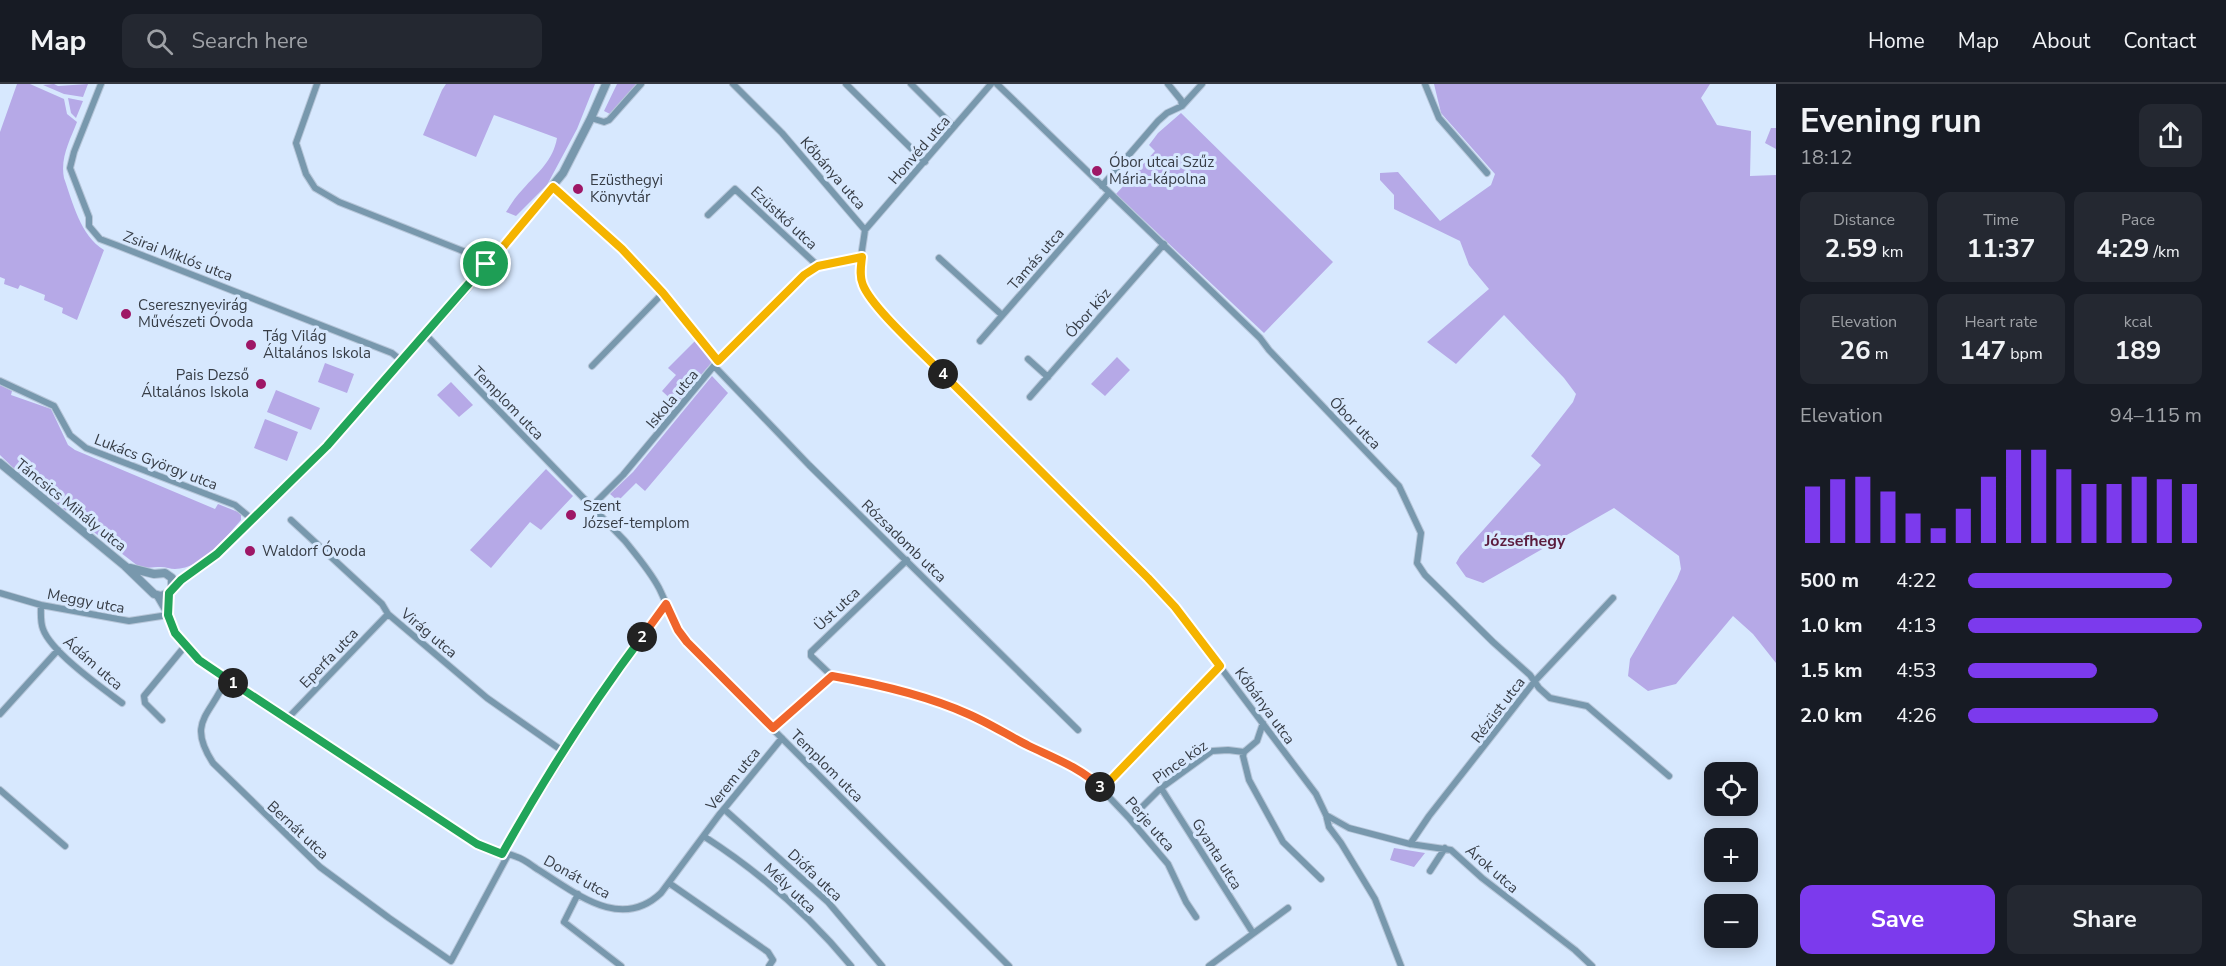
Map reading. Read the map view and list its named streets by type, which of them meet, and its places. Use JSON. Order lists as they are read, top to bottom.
{
  "streets": {
    "street": [
      "Honvéd utca",
      "Kőbánya utca",
      "Ezüstkő utca",
      "Zsirai Miklós utca",
      "Tamás utca",
      "Óbor köz",
      "Iskola utca",
      "Templom utca",
      "Óbor utca",
      "Lukács György utca",
      "Táncsics Mihály utca",
      "Rózsadomb utca",
      "Meggy utca",
      "Üst utca",
      "Virág utca",
      "Eperfa utca",
      "Ádám utca",
      "Rézüst utca",
      "Pince köz",
      "Verem utca",
      "Perje utca",
      "Bernát utca",
      "Gyanta utca",
      "Árok utca",
      "Diófa utca",
      "Donát utca",
      "Mély utca"
    ]
  },
  "crossings": [
    ["Honvéd utca", "Kőbánya utca"],
    ["Kőbánya utca", "Iskola utca"],
    ["Kőbánya utca", "Árok utca"],
    ["Ezüstkő utca", "Iskola utca"],
    ["Tamás utca", "Óbor utca"],
    ["Óbor köz", "Óbor utca"],
    ["Iskola utca", "Templom utca"],
    ["Iskola utca", "Rózsadomb utca"],
    ["Templom utca", "Verem utca"],
    ["Óbor utca", "Rézüst utca"],
    ["Rózsadomb utca", "Üst utca"],
    ["Meggy utca", "Ádám utca"],
    ["Üst utca", "Perje utca"],
    ["Virág utca", "Eperfa utca"],
    ["Rézüst utca", "Árok utca"],
    ["Pince köz", "Gyanta utca"],
    ["Verem utca", "Diófa utca"],
    ["Verem utca", "Donát utca"],
    ["Verem utca", "Mély utca"],
    ["Bernát utca", "Donát utca"],
    ["Donát utca", "Mély utca"]
  ],
  "districts": ["Józsefhegy"],
  "places": [
    "Óbor utcai Szűz Mária-kápolna",
    "Ezüsthegyi Könyvtár",
    "Cseresznyevirág Művészeti Óvoda",
    "Tág Világ Általános Iskola",
    "Pais Dezső Általános Iskola",
    "Szent József-templom",
    "Waldorf Óvoda"
  ],
  "page": {
    "header": "Map",
    "search": "Search here",
    "nav": [
      "Home",
      "Map",
      "About",
      "Contact"
    ],
    "heading": ["Evening run", "18:12"],
    "stats": [
      ["Distance", "2.59 km"],
      ["Time", "11:37"],
      ["Pace", "4:29 /km"],
      ["Elevation", "26 m"],
      ["Heart rate", "147 bpm"],
      ["kcal", "189"]
    ],
    "pins": [
      "4",
      "2",
      "1",
      "3"
    ],
    "chart": ["Elevation", "94–115 m"],
    "list": [
      {
        "name": "500 m",
        "note": "4:22"
      },
      {
        "name": "1.0 km",
        "note": "4:13"
      },
      {
        "name": "1.5 km",
        "note": "4:53"
      },
      {
        "name": "2.0 km",
        "note": "4:26"
      }
    ],
    "map_buttons": ["+", "−"],
    "buttons": ["Save", "Share"]
  }
}
